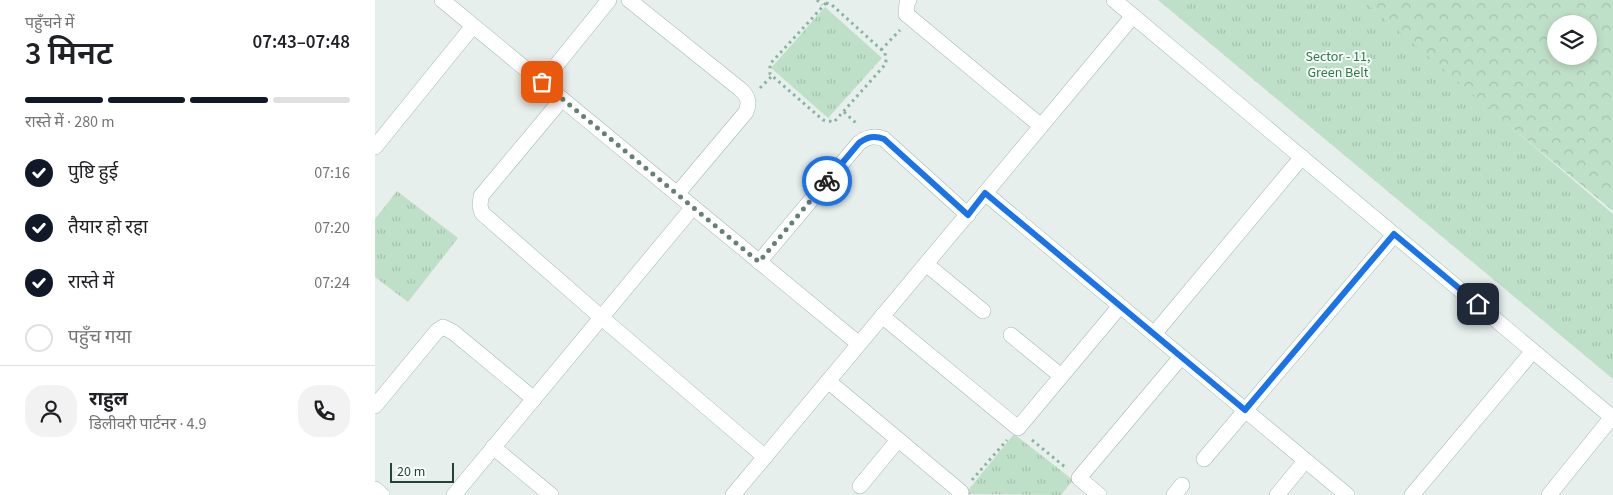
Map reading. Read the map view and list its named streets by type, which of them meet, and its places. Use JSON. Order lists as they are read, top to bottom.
{
  "parks": ["Sector - 11, Green Belt"],
  "scale_bar": "20 m",
  "page": {
    "heading": ["3 मिनट", "पहुँचने में", "07:43–07:48"],
    "panel": ["राहुल", "डिलीवरी पार्टनर · 4.9"],
    "bar": "रास्ते में · 280 m",
    "list": [
      ["पुष्टि हुई", "07:16"],
      ["तैयार हो रहा", "07:20"],
      ["रास्ते में", "07:24"],
      "पहुँच गया"
    ],
    "scale": "20 m"
  }
}
